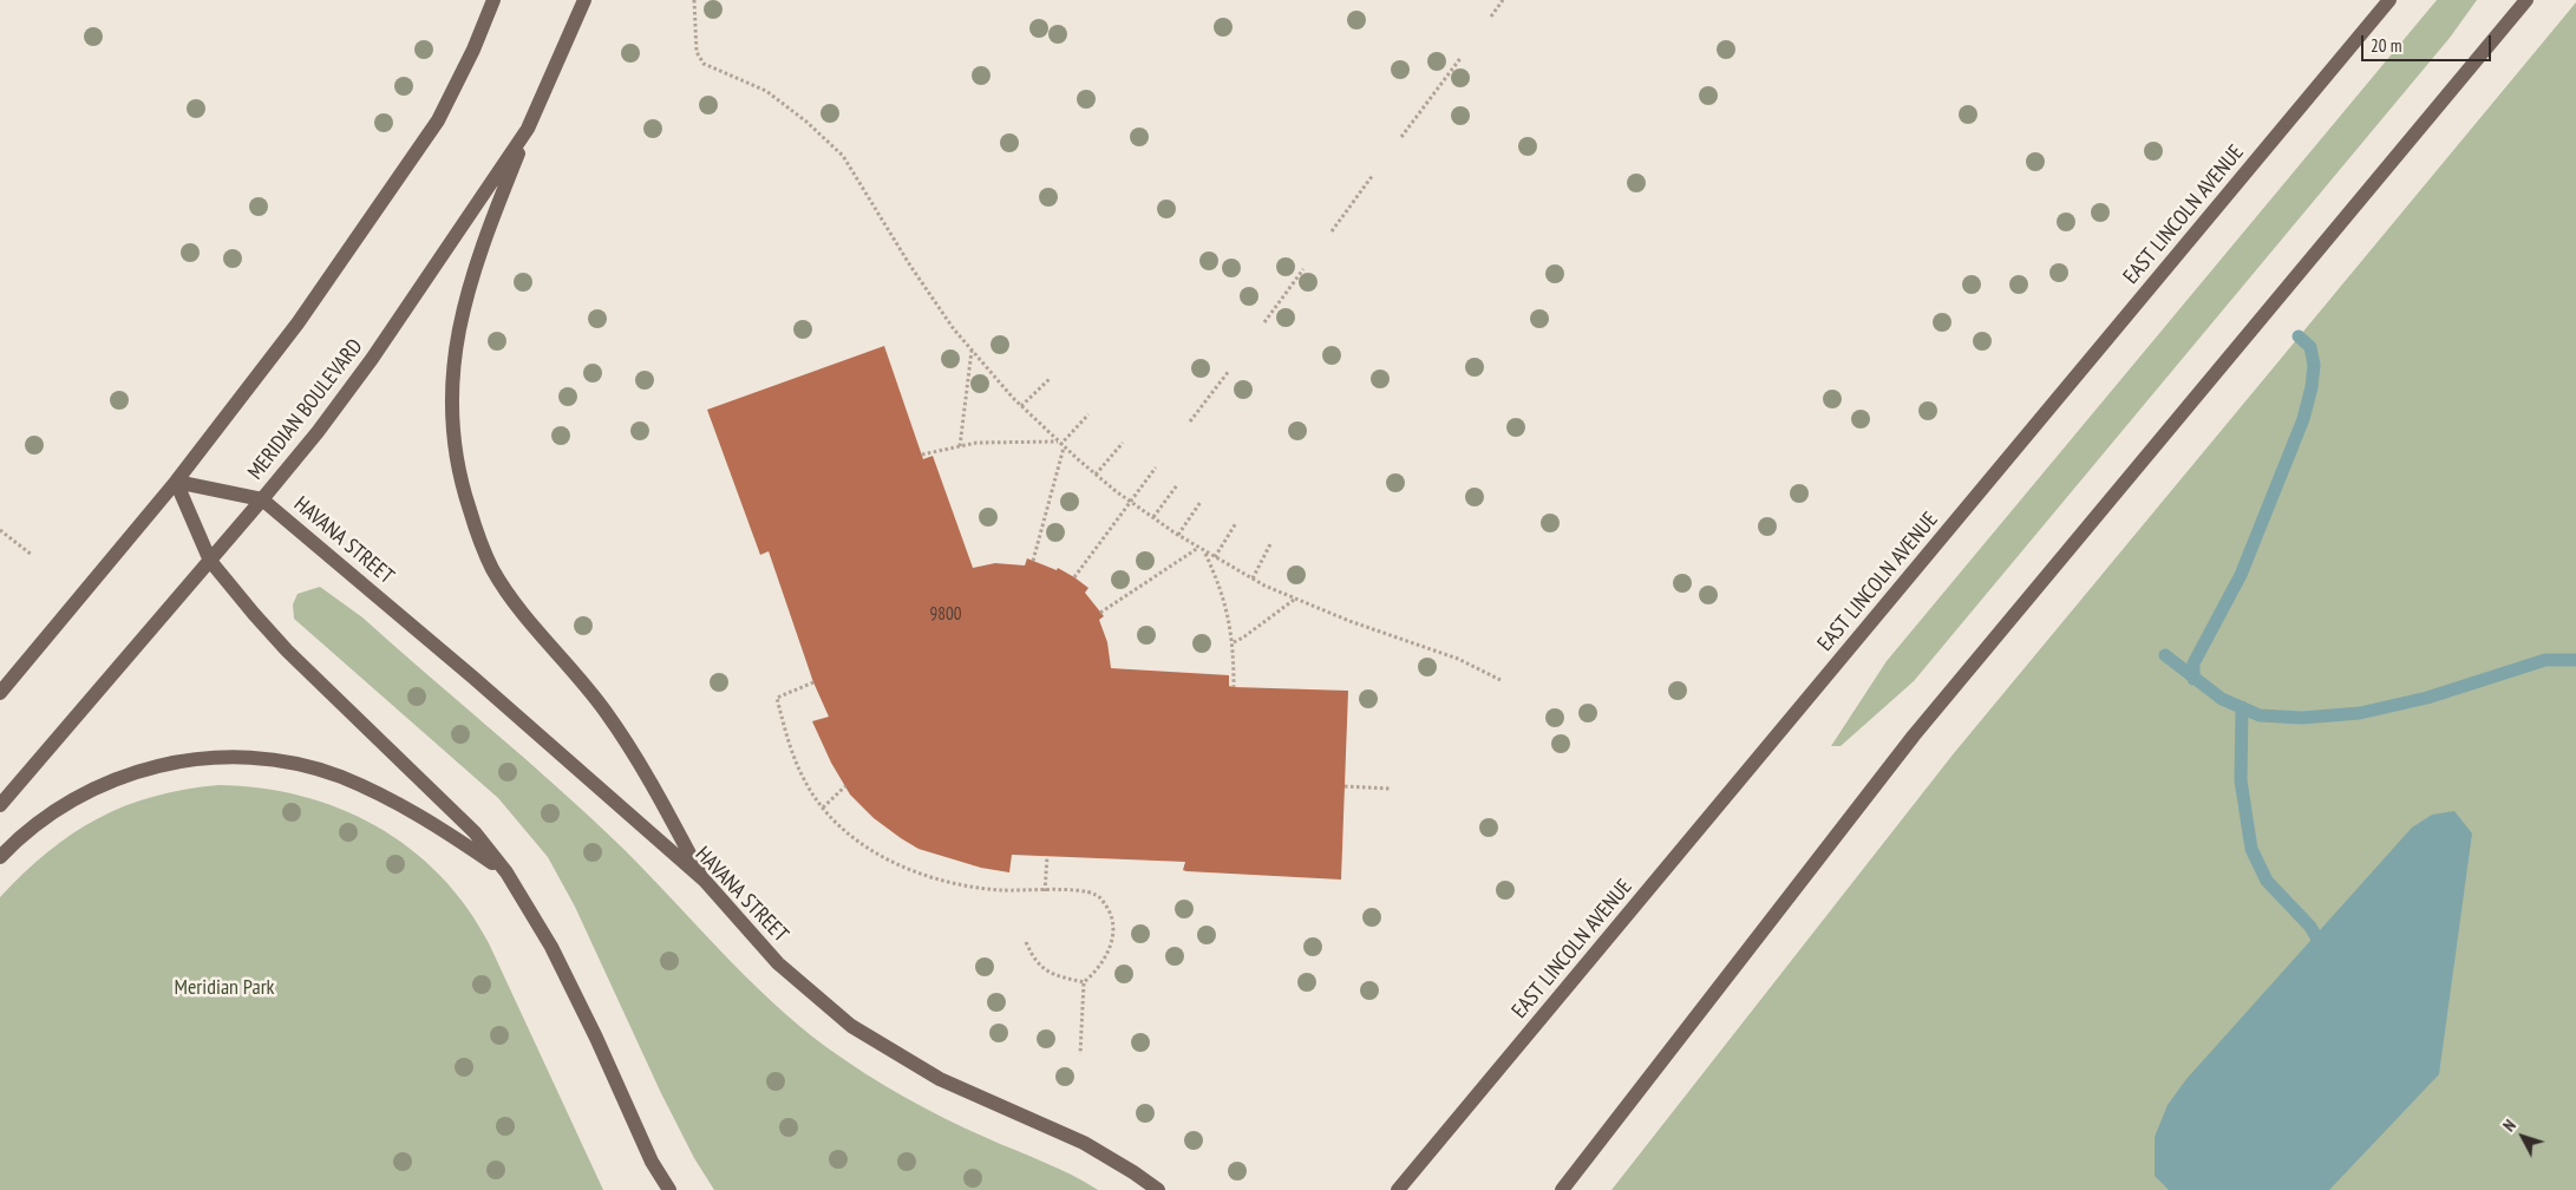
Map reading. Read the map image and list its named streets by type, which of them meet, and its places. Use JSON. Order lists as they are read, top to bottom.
{
  "streets": {
    "main road": ["EAST LINCOLN AVENUE", "MERIDIAN BOULEVARD", "HAVANA STREET"]
  },
  "crossings": [
    ["MERIDIAN BOULEVARD", "HAVANA STREET"]
  ],
  "parks": ["Meridian Park"],
  "house_numbers": ["9800"],
  "scale_bar": "20 m",
  "north": "top left"
}
